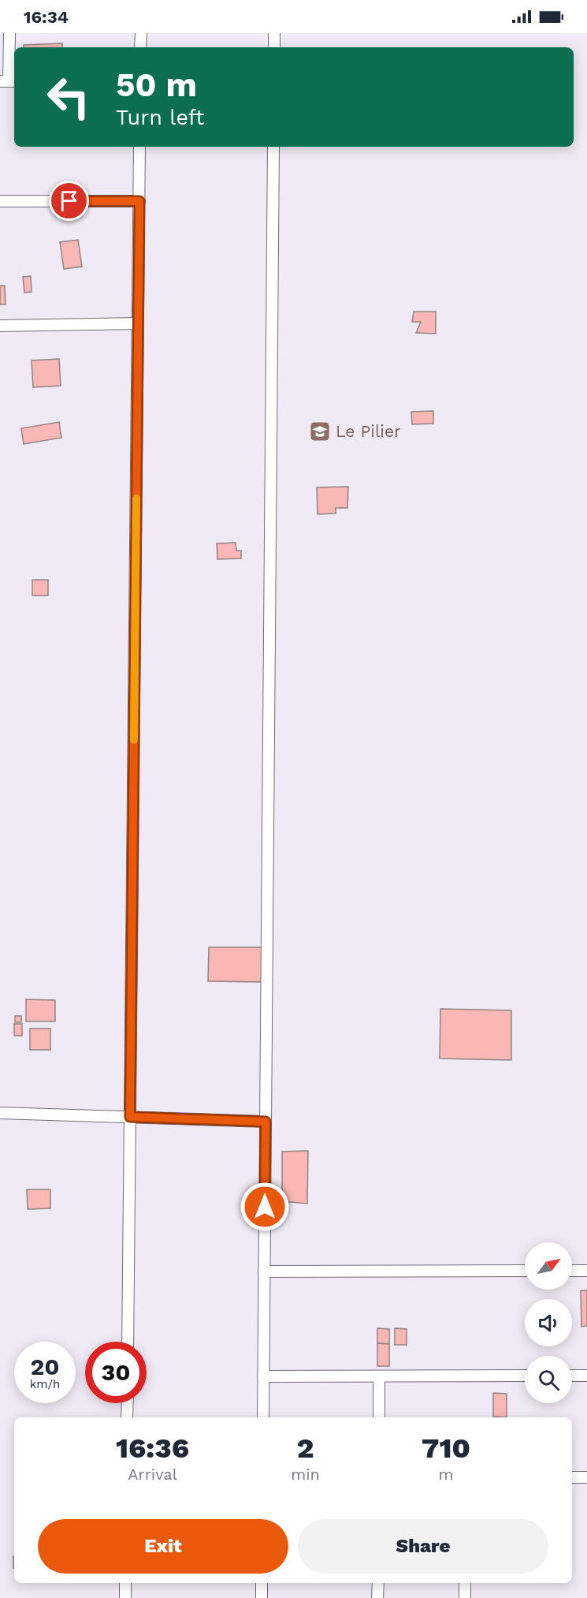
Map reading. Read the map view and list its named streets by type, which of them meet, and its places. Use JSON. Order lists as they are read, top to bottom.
{
  "places": {
    "school or university": ["Le Pilier"]
  },
  "north": "top right",
  "page": {
    "status": "16:34",
    "turn": ["50 m", "Turn left"],
    "speed": "20 km/h",
    "limit": "30",
    "eta": [
      "16:36",
      "Arrival",
      "2",
      "min",
      "710",
      "m"
    ],
    "buttons": ["Exit", "Share"]
  }
}
